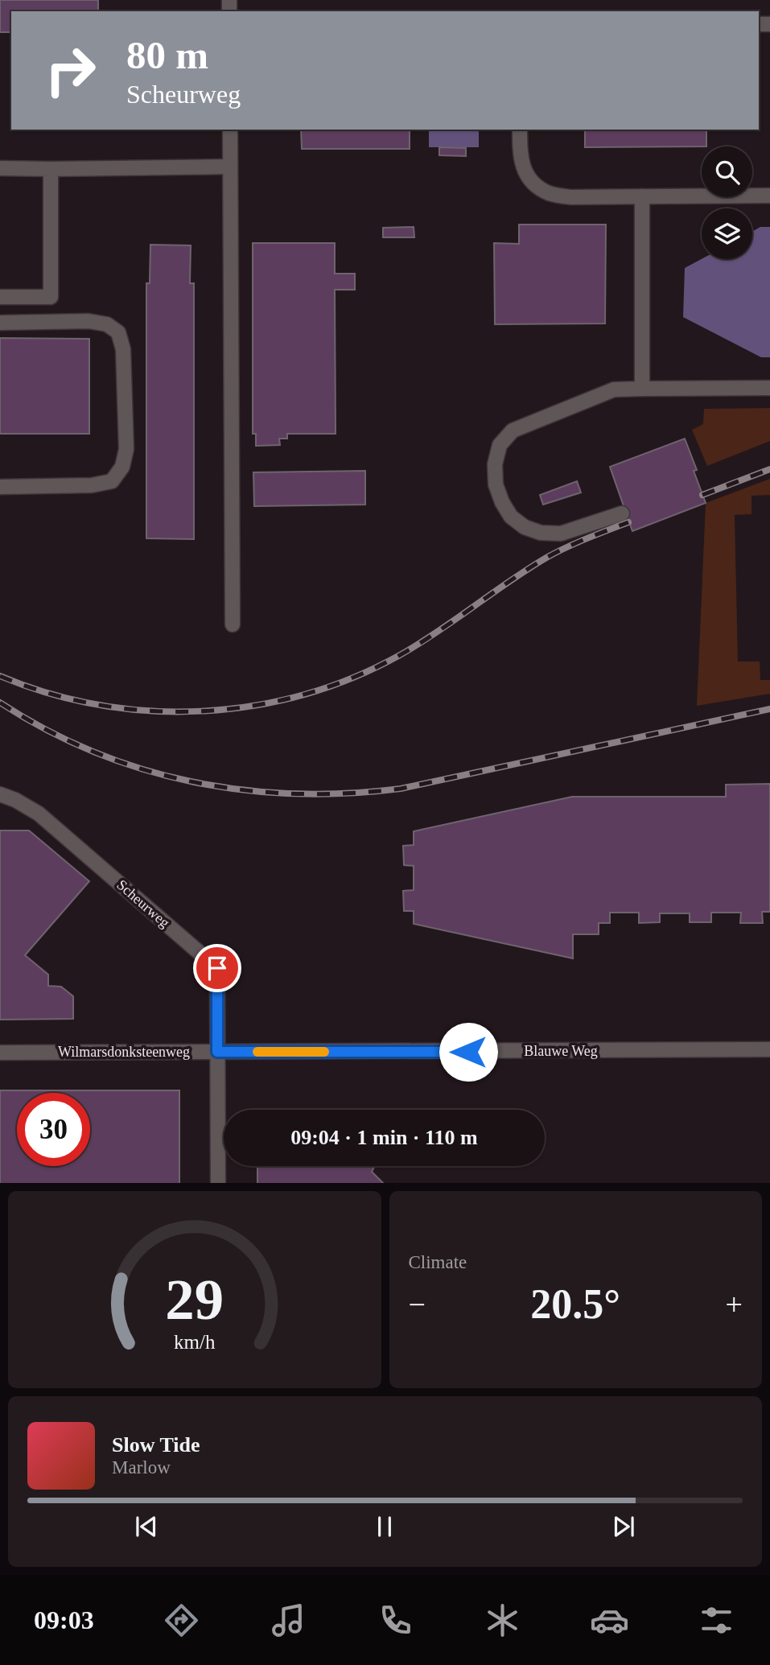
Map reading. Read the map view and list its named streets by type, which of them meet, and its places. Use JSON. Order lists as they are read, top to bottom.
{
  "streets": {
    "street": ["Scheurweg", "Blauwe Weg", "Wilmarsdonksteenweg"]
  },
  "crossings": [
    ["Scheurweg", "Blauwe Weg"],
    ["Scheurweg", "Wilmarsdonksteenweg"],
    ["Blauwe Weg", "Wilmarsdonksteenweg"]
  ],
  "page": {
    "turn": ["80 m", "Scheurweg"],
    "limit": "30",
    "trip": "09:04 · 1 min · 110 m",
    "tile": "Climate",
    "heat": ["−", "20.5°", "+"],
    "song": ["Slow Tide", "Marlow"],
    "tabs": "09:03",
    "gauge": ["29", "km/h"]
  }
}
